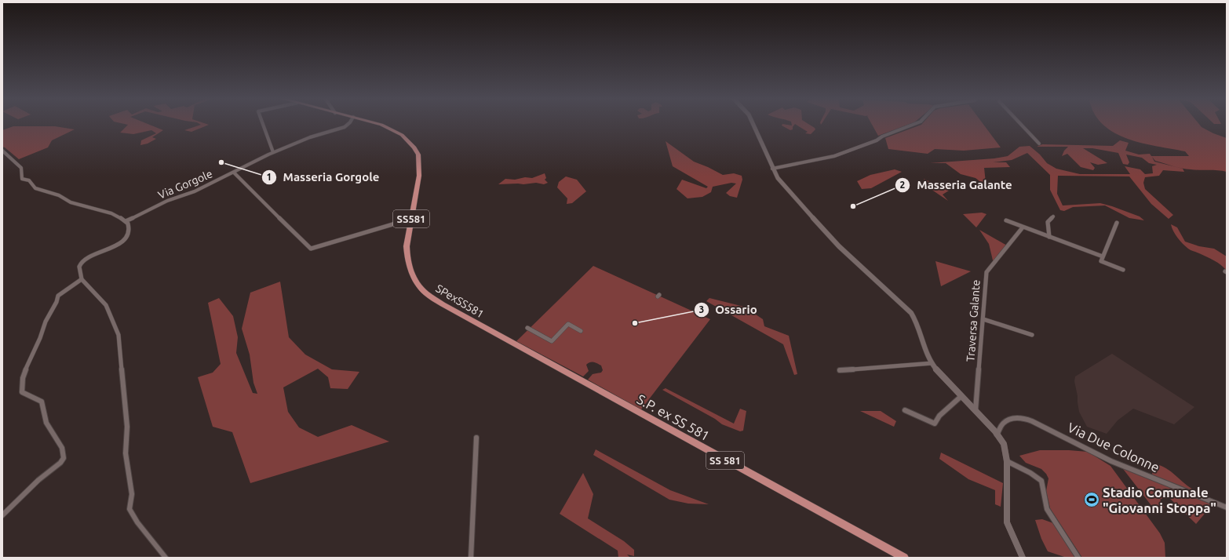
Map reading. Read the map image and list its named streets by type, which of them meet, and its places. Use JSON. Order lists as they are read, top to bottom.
{
  "streets": {
    "main road": [
      "SS581",
      "SPexSS581",
      "S.P. ex SS 581",
      "SS 581"
    ],
    "street": ["Via Gorgole", "Traversa Galante", "Via Due Colonne"]
  },
  "crossings": [
    ["SPexSS581", "S.P. ex SS 581"]
  ],
  "places": {
    "other": ["Masseria Gorgole", "Masseria Galante", "Ossario"],
    "sports": ["Stadio Comunale \"Giovanni Stoppa\""]
  }
}
